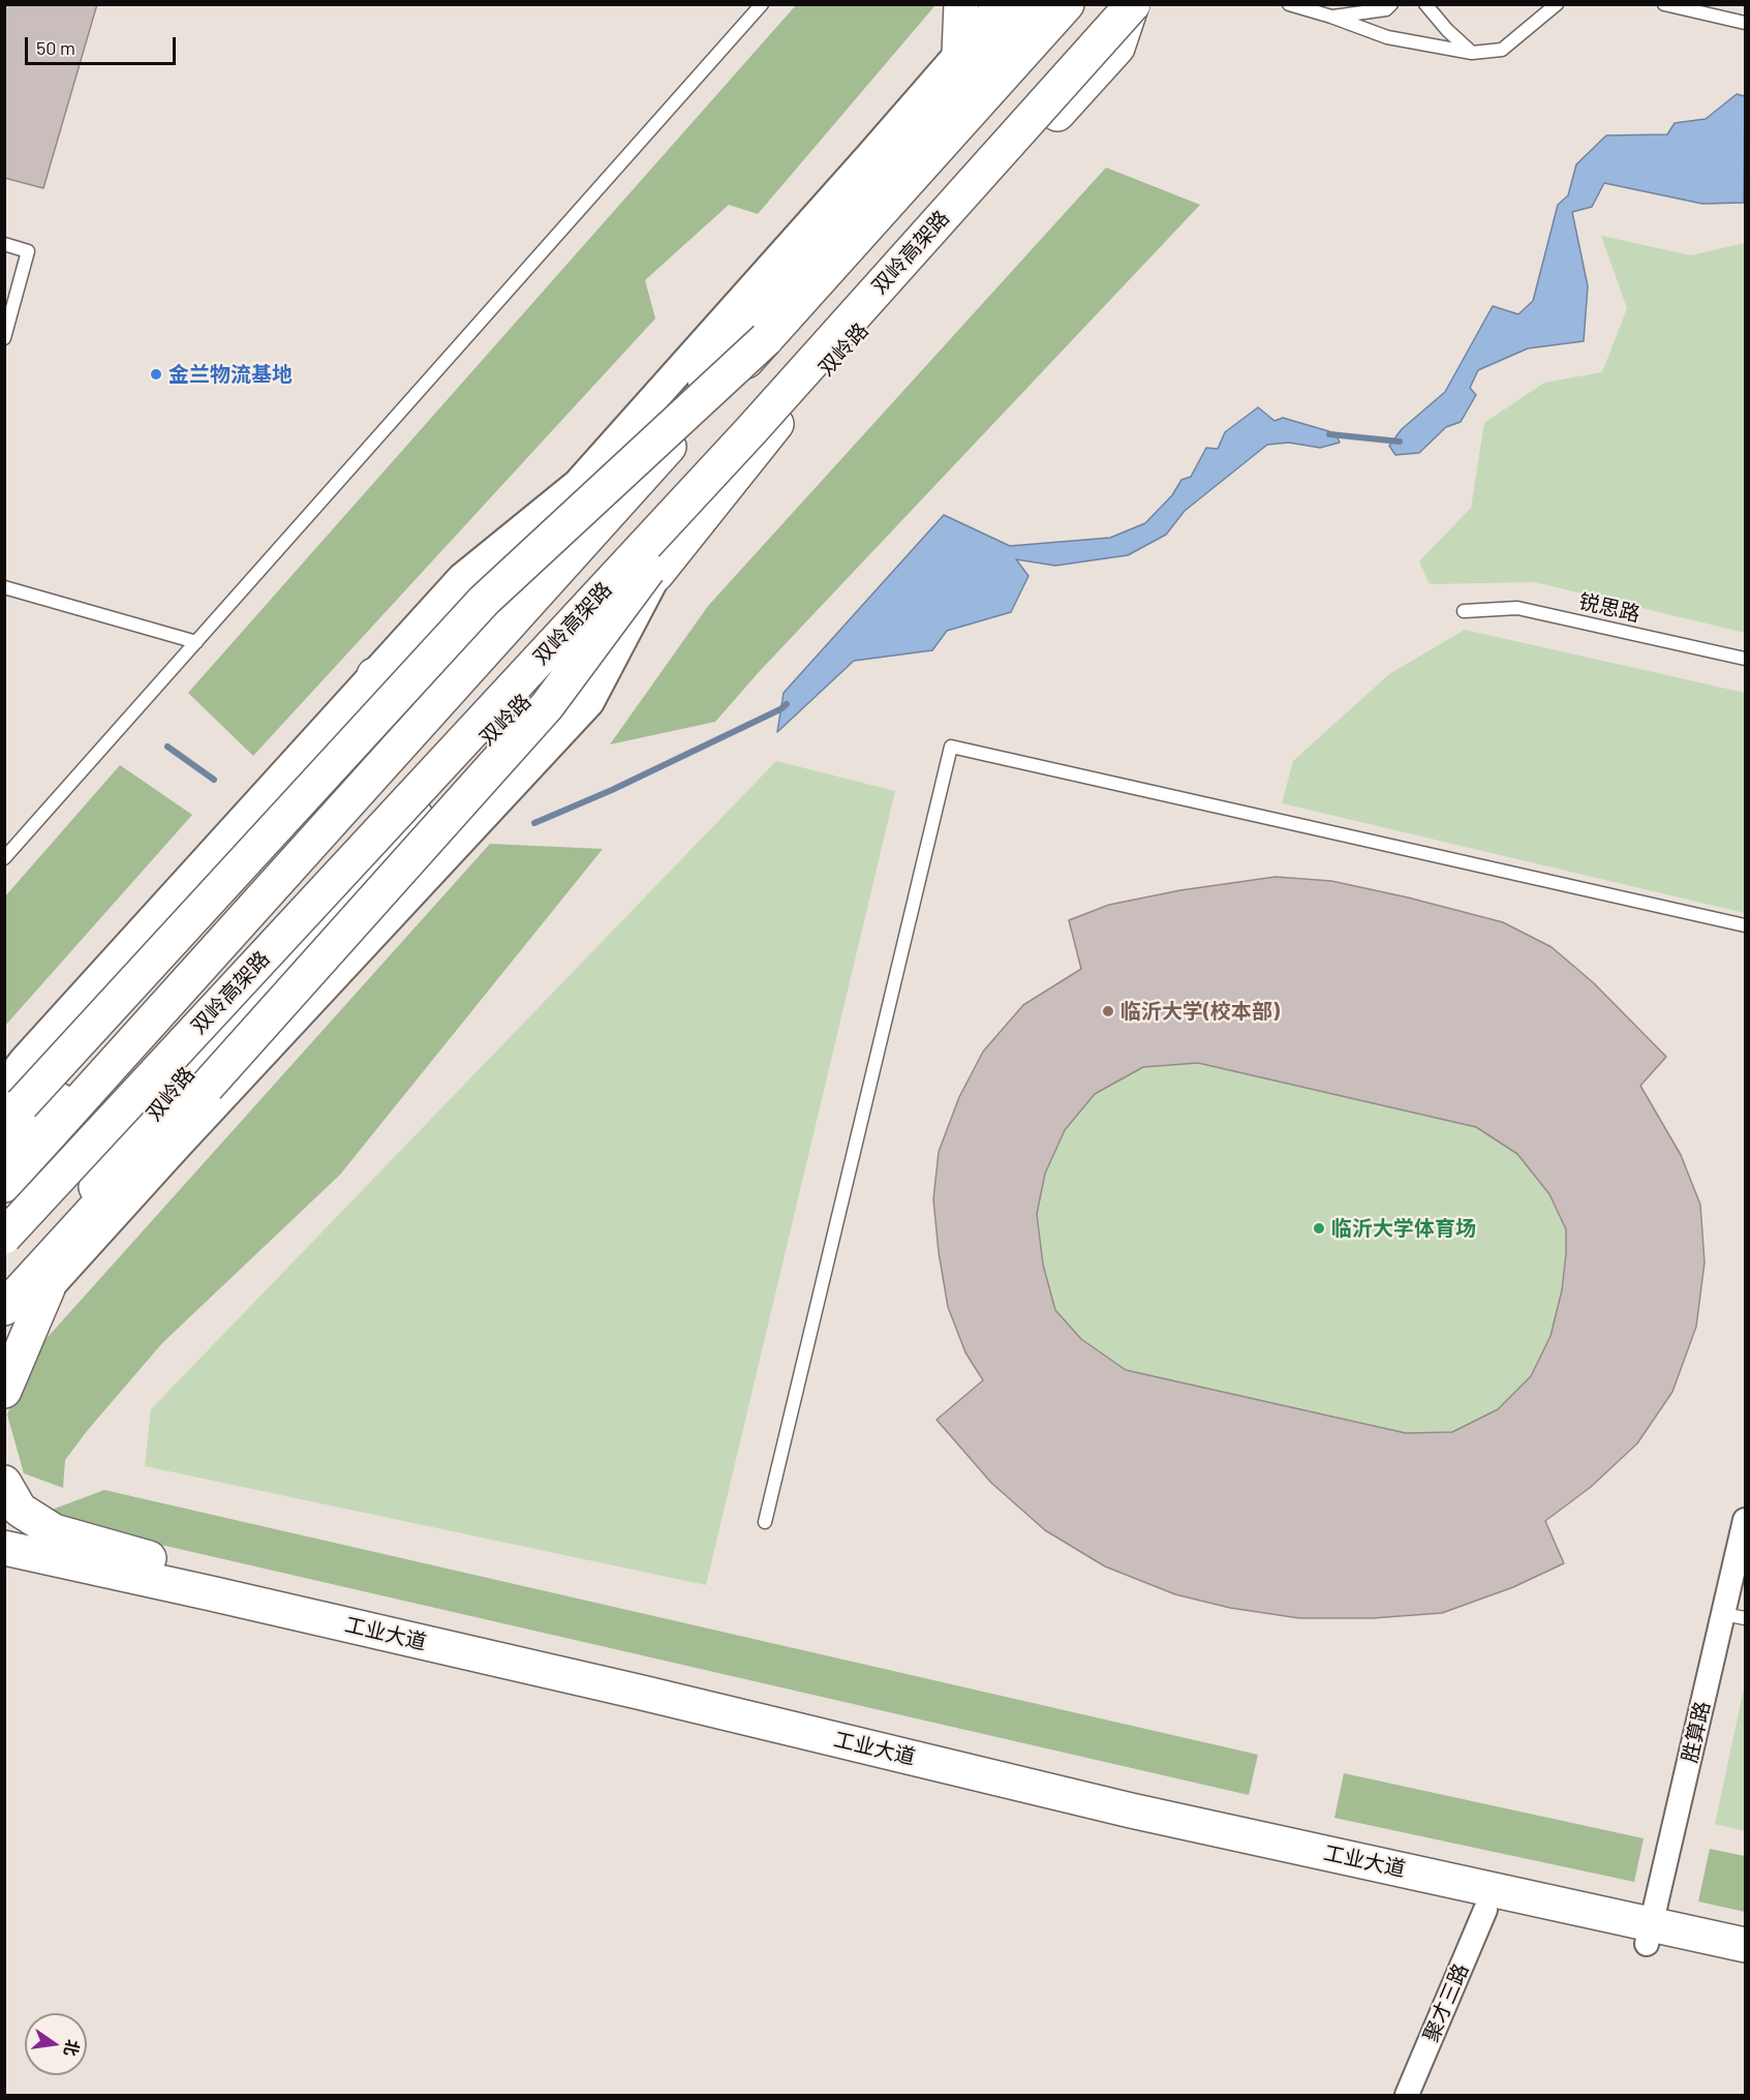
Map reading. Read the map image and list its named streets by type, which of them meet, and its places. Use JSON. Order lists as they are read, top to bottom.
{
  "streets": {
    "main road": ["双岭高架路", "双岭路", "工业大道"],
    "street": ["胜算路", "聚才三路"],
    "lane": ["锐思路"]
  },
  "crossings": [
    ["双岭高架路", "双岭路"],
    ["工业大道", "胜算路"],
    ["工业大道", "聚才三路"]
  ],
  "places": ["金兰物流基地", "临沂大学(校本部)", "临沂大学体育场"],
  "scale_bar": "50 m",
  "north": "right"
}
